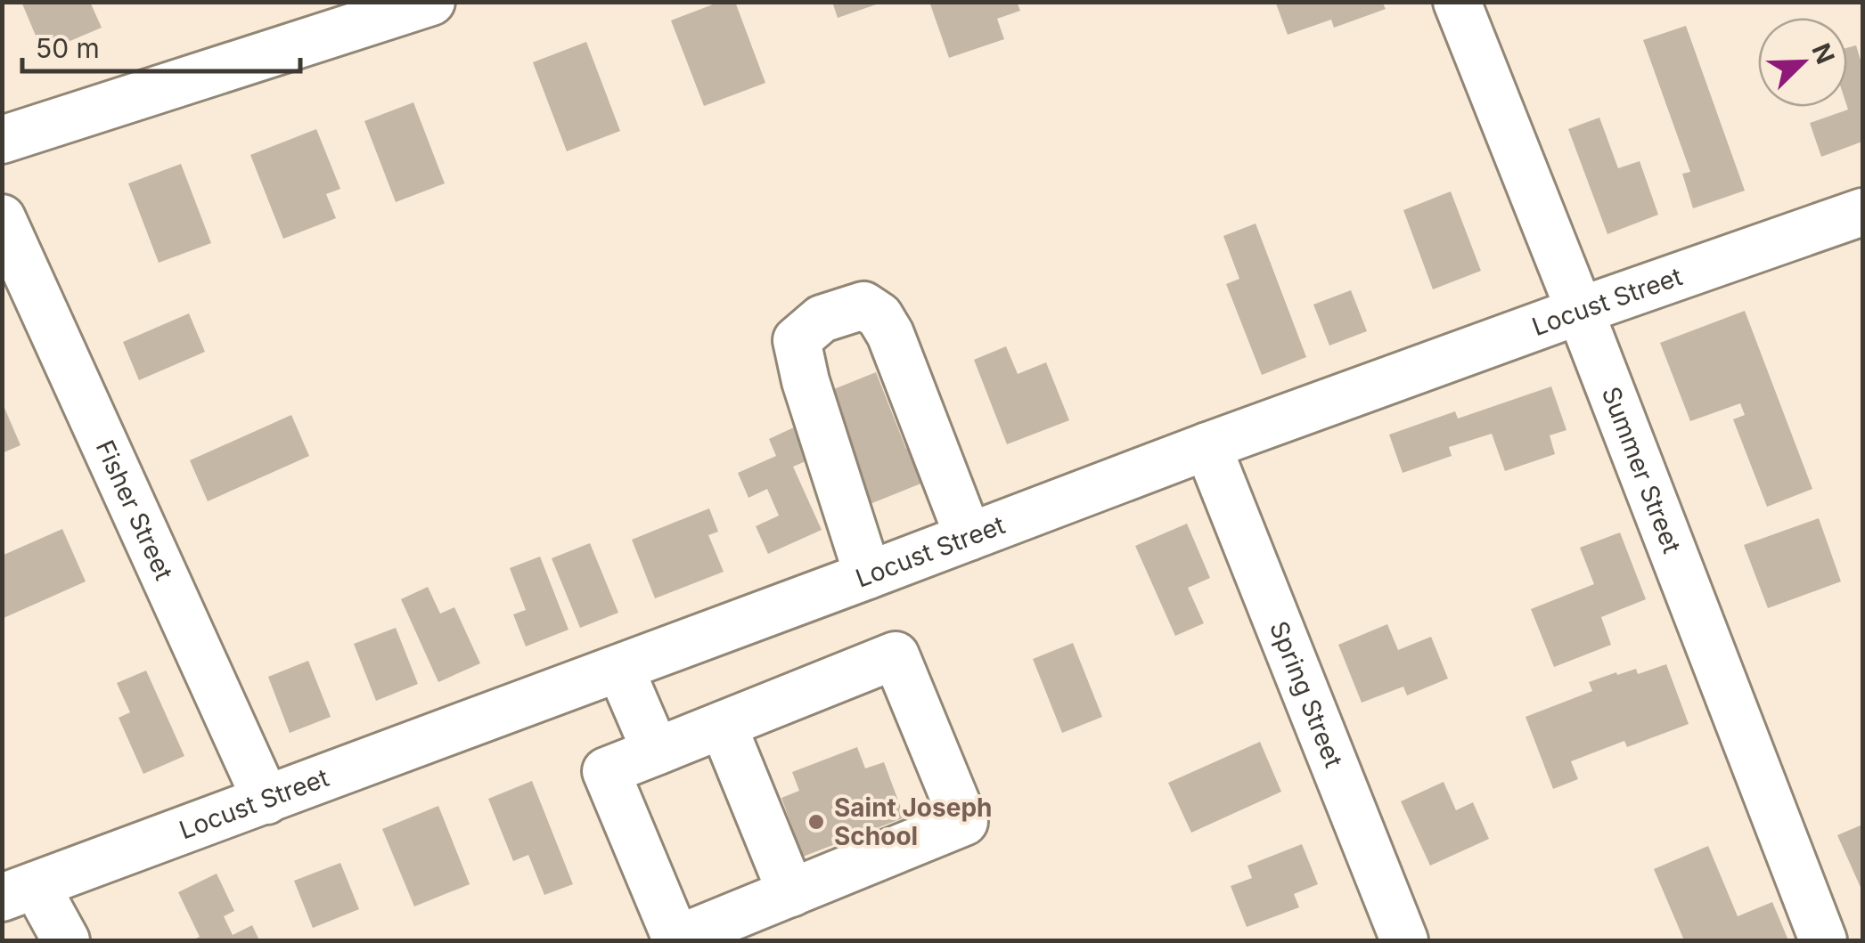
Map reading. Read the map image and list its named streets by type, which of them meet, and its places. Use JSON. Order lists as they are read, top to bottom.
{
  "streets": {
    "street": [
      "Locust Street",
      "Summer Street",
      "Fisher Street",
      "Spring Street"
    ]
  },
  "crossings": [
    ["Locust Street", "Summer Street"],
    ["Locust Street", "Fisher Street"],
    ["Locust Street", "Spring Street"]
  ],
  "places": ["Saint Joseph School"],
  "scale_bar": "50 m",
  "north": "top right"
}
